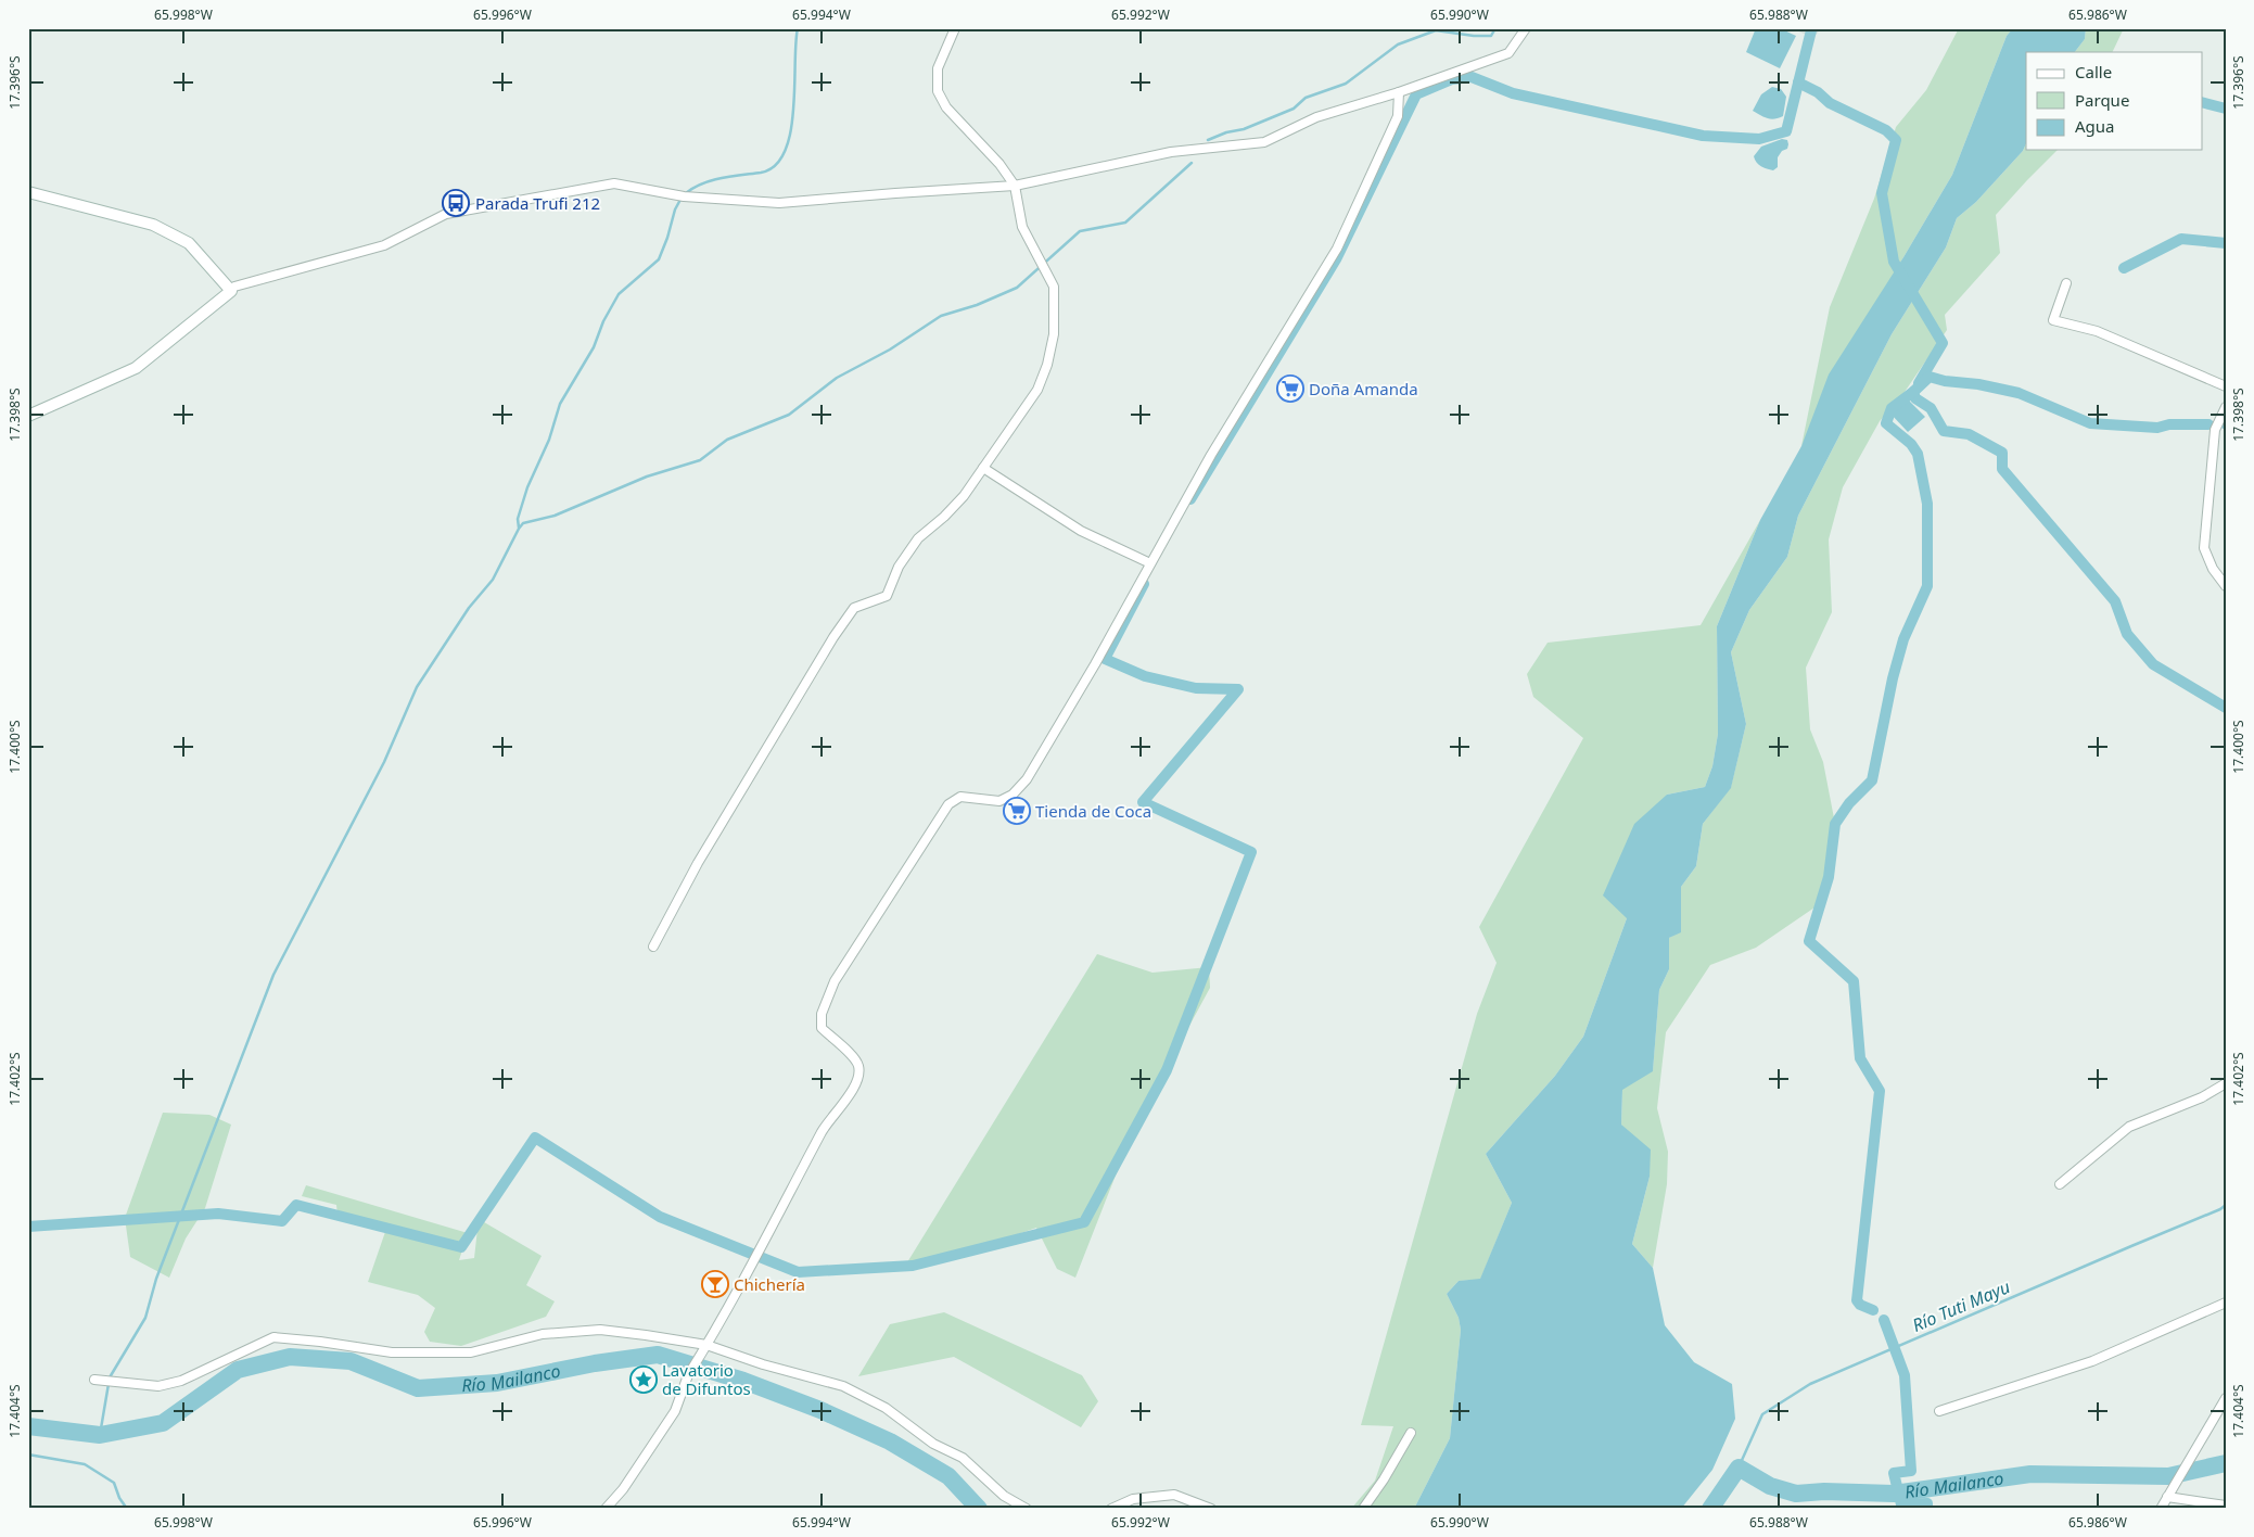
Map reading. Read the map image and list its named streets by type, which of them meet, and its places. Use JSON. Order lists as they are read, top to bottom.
{
  "water": ["Río Tuti Mayu", "Río Mailanco"],
  "places": {
    "bus stop": ["Parada Trufi 212"],
    "supermarket": ["Doña Amanda", "Tienda de Coca"],
    "bar": ["Chichería"],
    "place": ["Lavatorio de Difuntos"]
  },
  "legend": ["Calle", "Parque", "Agua"],
  "coordinates": [
    "65.998°W",
    "65.996°W",
    "65.994°W",
    "65.992°W",
    "65.990°W",
    "65.988°W",
    "65.986°W",
    "17.396°S",
    "17.398°S",
    "17.400°S",
    "17.402°S",
    "17.404°S"
  ]
}
